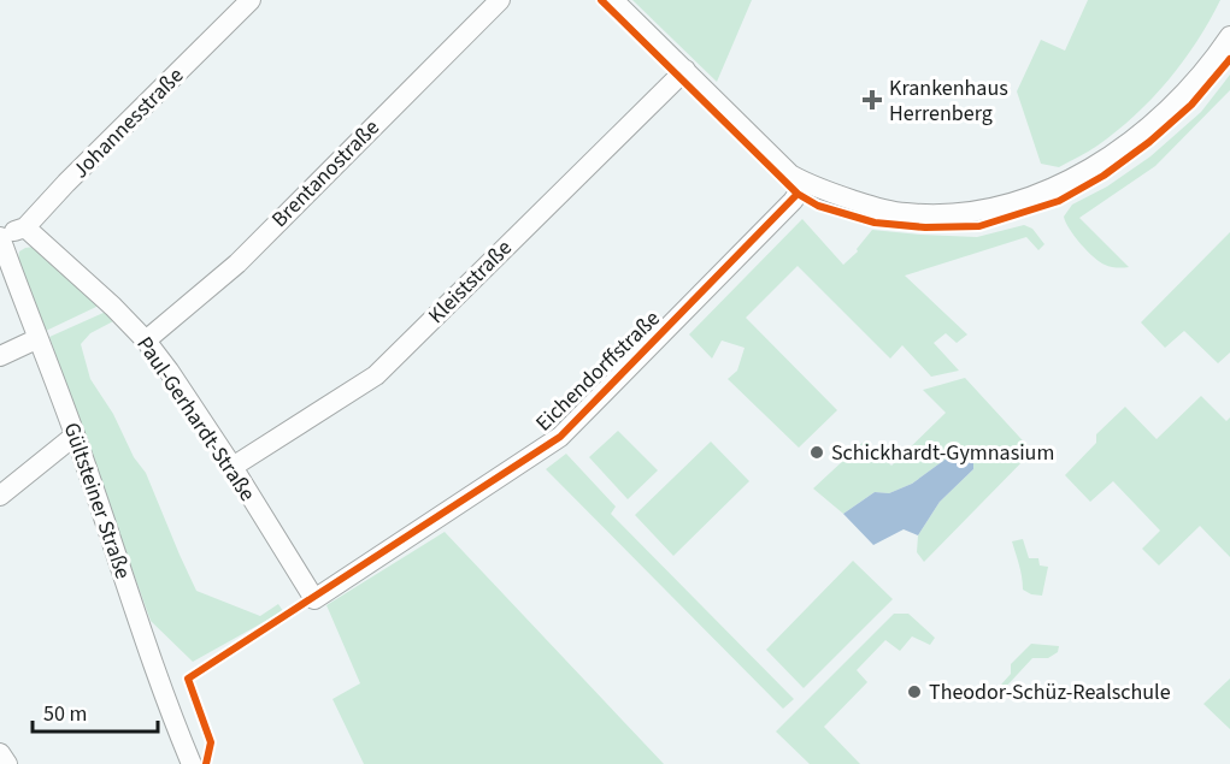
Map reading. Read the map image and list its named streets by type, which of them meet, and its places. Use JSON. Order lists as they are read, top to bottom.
{
  "streets": {
    "street": [
      "Johannesstraße",
      "Brentanostraße",
      "Kleiststraße",
      "Eichendorffstraße",
      "Paul-Gerhardt-Straße",
      "Gültsteiner Straße"
    ]
  },
  "crossings": [
    ["Johannesstraße", "Paul-Gerhardt-Straße"],
    ["Brentanostraße", "Paul-Gerhardt-Straße"],
    ["Kleiststraße", "Paul-Gerhardt-Straße"],
    ["Eichendorffstraße", "Paul-Gerhardt-Straße"]
  ],
  "places": {
    "health": ["Krankenhaus Herrenberg"],
    "other": ["Schickhardt-Gymnasium", "Theodor-Schüz-Realschule"]
  },
  "scale_bar": "50 m"
}
